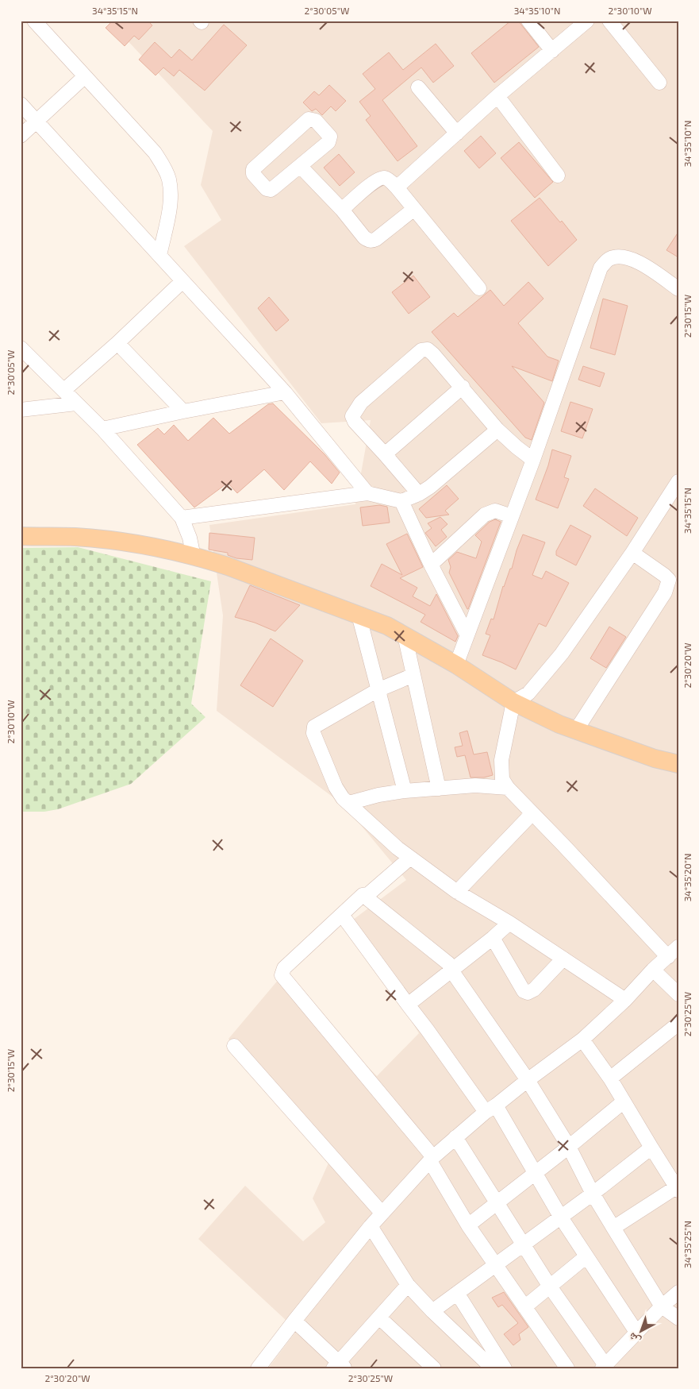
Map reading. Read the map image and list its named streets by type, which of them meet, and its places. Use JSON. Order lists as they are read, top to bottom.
{
  "north": "bottom left",
  "coordinates": [
    "34°35'15\"N",
    "2°30'05\"W",
    "34°35'10\"N",
    "2°30'10\"W",
    "2°30'15\"W",
    "2°30'20\"W",
    "34°35'20\"N",
    "2°30'25\"W",
    "34°35'25\"N"
  ]
}
